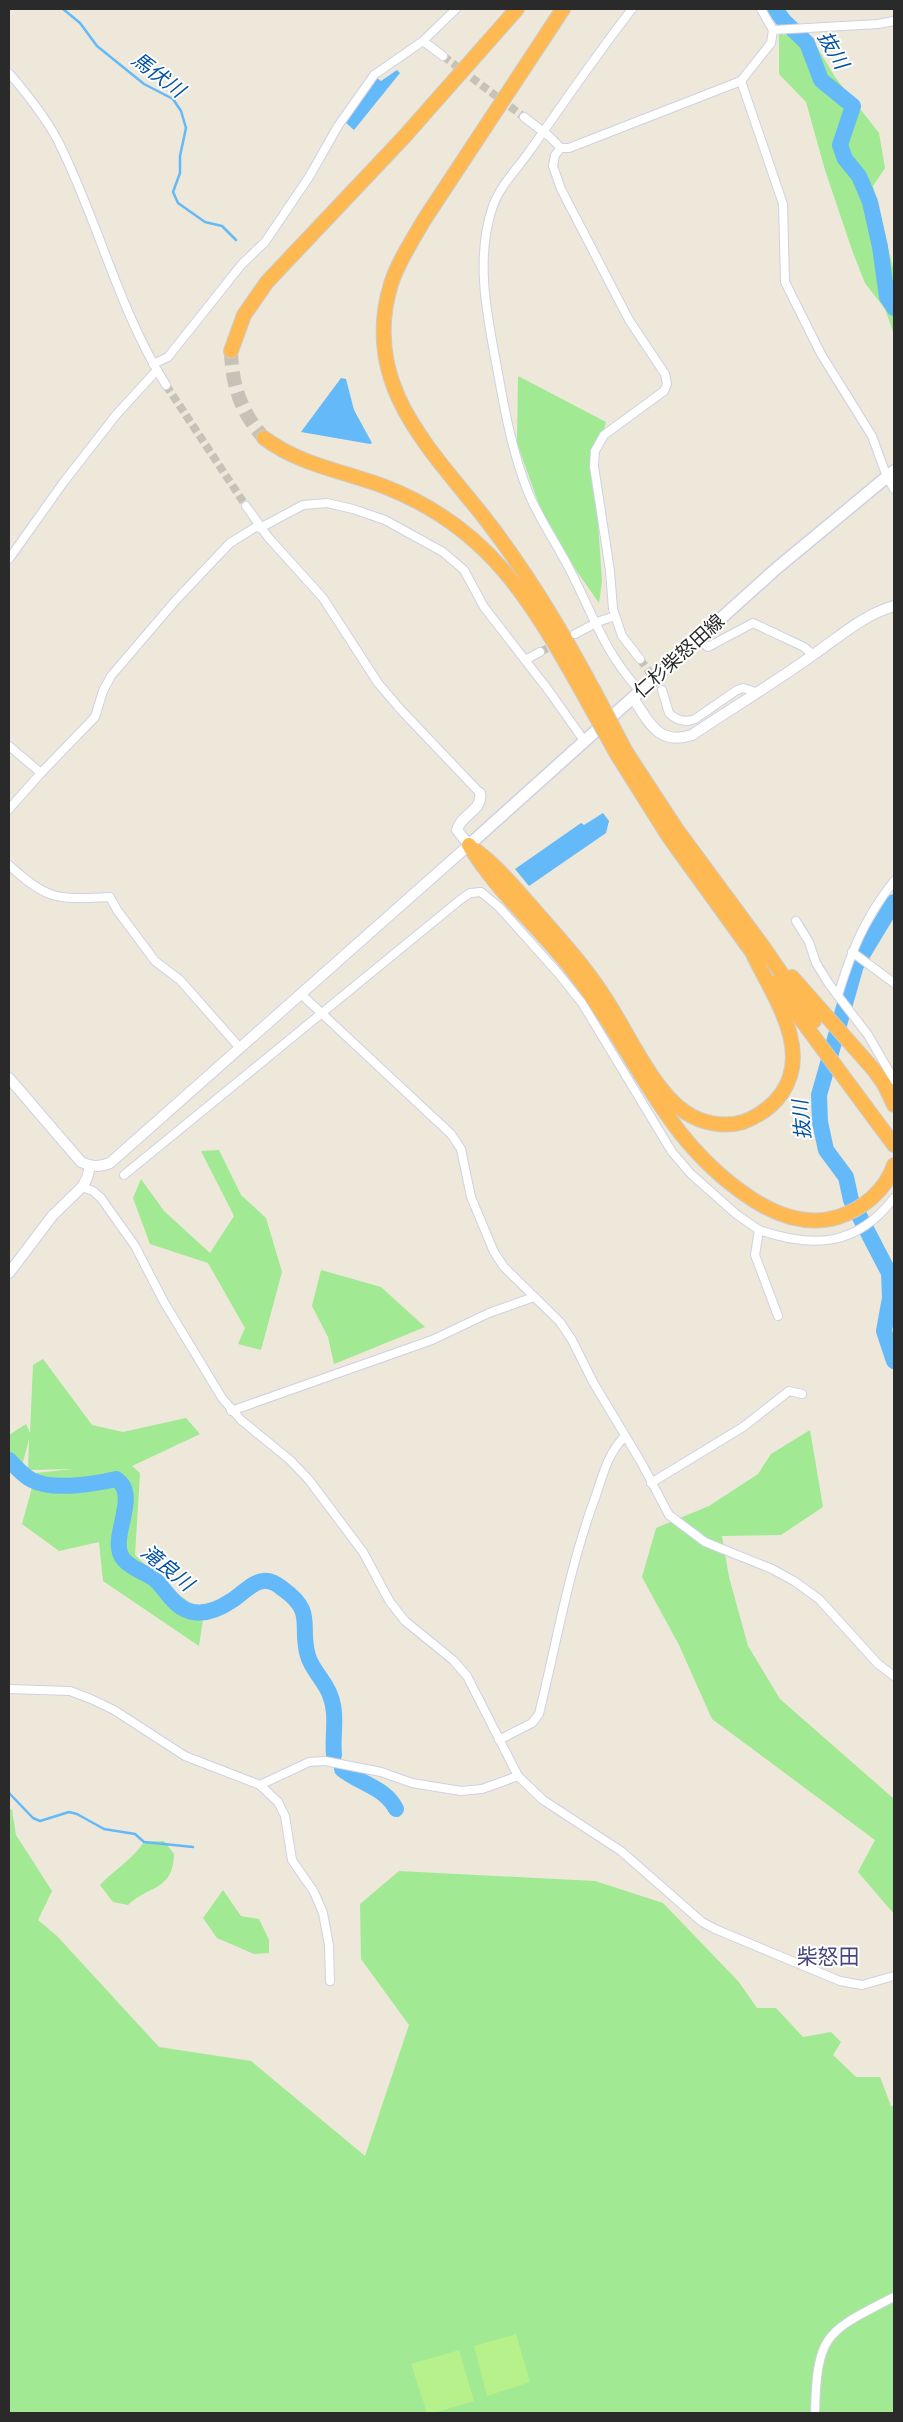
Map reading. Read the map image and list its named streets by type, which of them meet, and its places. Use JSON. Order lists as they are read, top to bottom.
{
  "streets": {
    "main road": ["仁杉柴怒田線"]
  },
  "districts": ["柴怒田"],
  "water": ["抜川", "馬伏川", "滝良川"]
}
